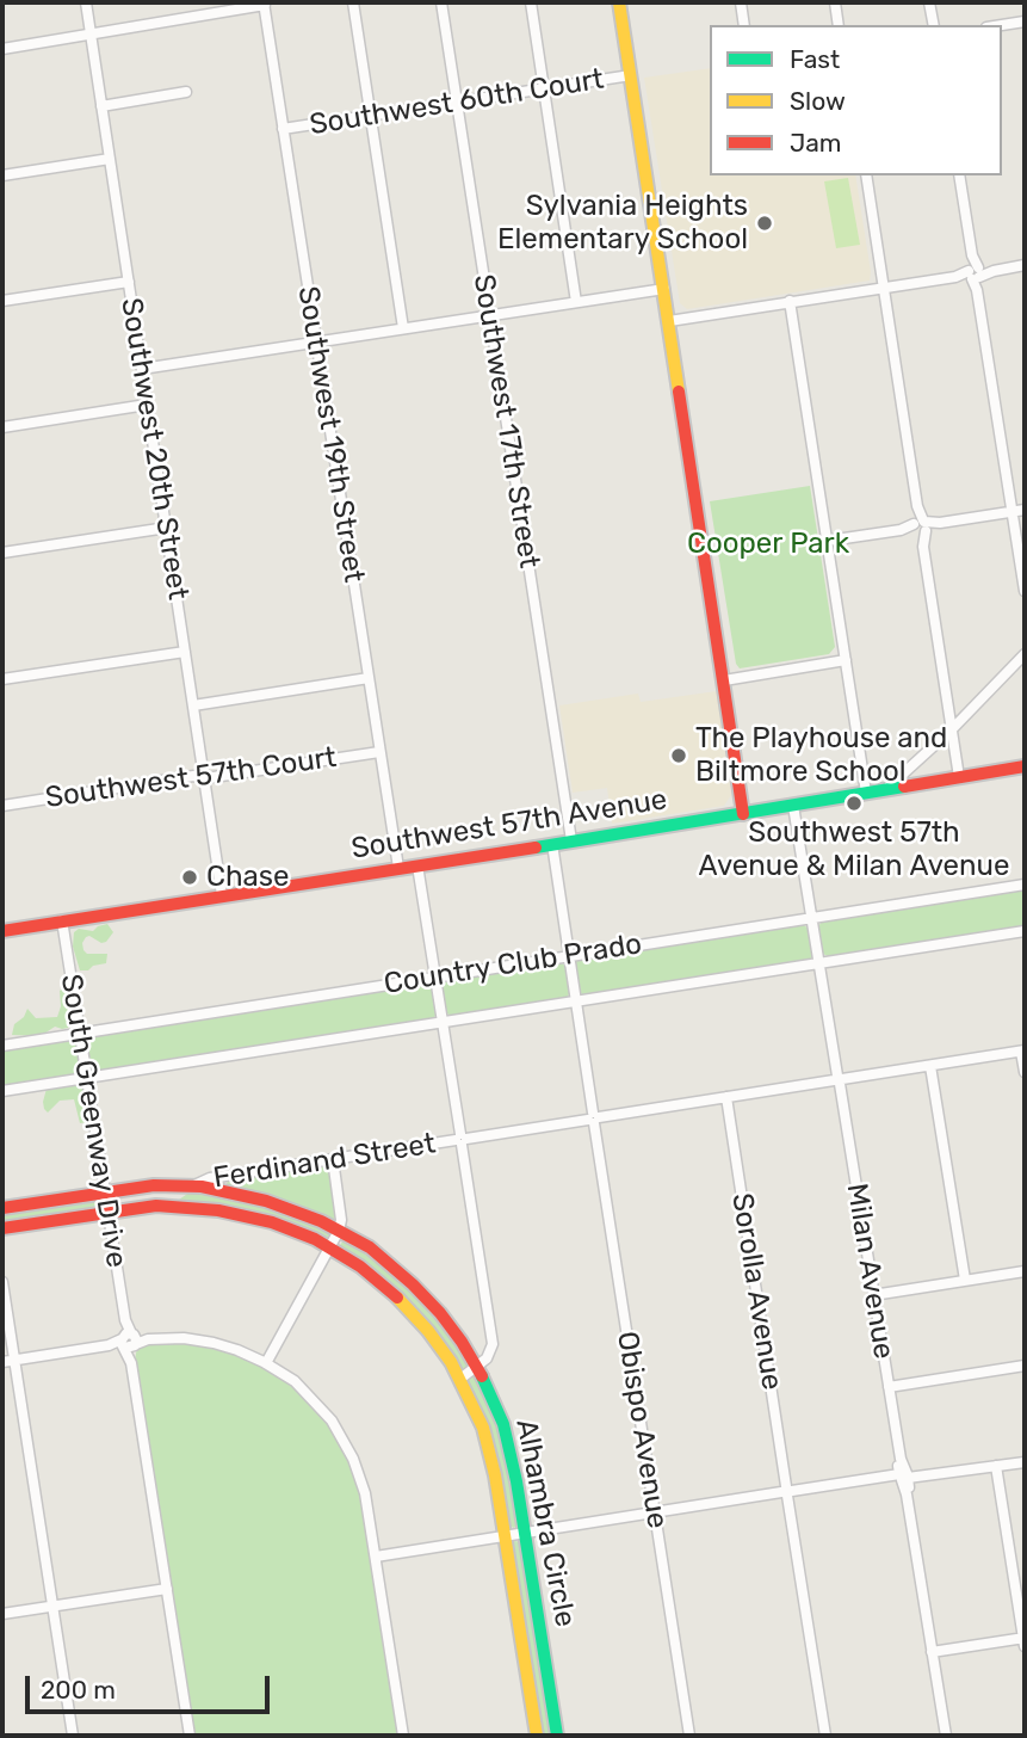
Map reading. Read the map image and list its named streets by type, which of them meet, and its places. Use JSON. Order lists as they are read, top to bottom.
{
  "streets": {
    "street": [
      "Southwest 60th Court",
      "Southwest 17th Street",
      "Southwest 19th Street",
      "Southwest 20th Street",
      "Southwest 57th Court",
      "Southwest 57th Avenue",
      "Country Club Prado",
      "South Greenway Drive",
      "Ferdinand Street",
      "Milan Avenue",
      "Sorolla Avenue",
      "Obispo Avenue",
      "Alhambra Circle"
    ]
  },
  "crossings": [
    ["Southwest 60th Court", "Southwest 17th Street"],
    ["Southwest 60th Court", "Southwest 19th Street"],
    ["Southwest 17th Street", "Southwest 57th Avenue"],
    ["Southwest 19th Street", "Southwest 57th Court"],
    ["Southwest 19th Street", "Southwest 57th Avenue"],
    ["Southwest 20th Street", "Southwest 57th Court"],
    ["Southwest 20th Street", "Southwest 57th Avenue"],
    ["Southwest 57th Avenue", "South Greenway Drive"],
    ["Southwest 57th Avenue", "Milan Avenue"],
    ["Southwest 57th Avenue", "Obispo Avenue"],
    ["Country Club Prado", "South Greenway Drive"],
    ["Country Club Prado", "Milan Avenue"],
    ["Country Club Prado", "Obispo Avenue"],
    ["South Greenway Drive", "Alhambra Circle"],
    ["Ferdinand Street", "Milan Avenue"],
    ["Ferdinand Street", "Sorolla Avenue"],
    ["Ferdinand Street", "Obispo Avenue"],
    ["Ferdinand Street", "Alhambra Circle"]
  ],
  "parks": ["Cooper Park"],
  "places": [
    "Sylvania Heights Elementary School",
    "The Playhouse and Biltmore School",
    "Southwest 57th Avenue & Milan Avenue",
    "Chase"
  ],
  "legend": ["Fast", "Slow", "Jam"],
  "scale_bar": "200 m"
}
